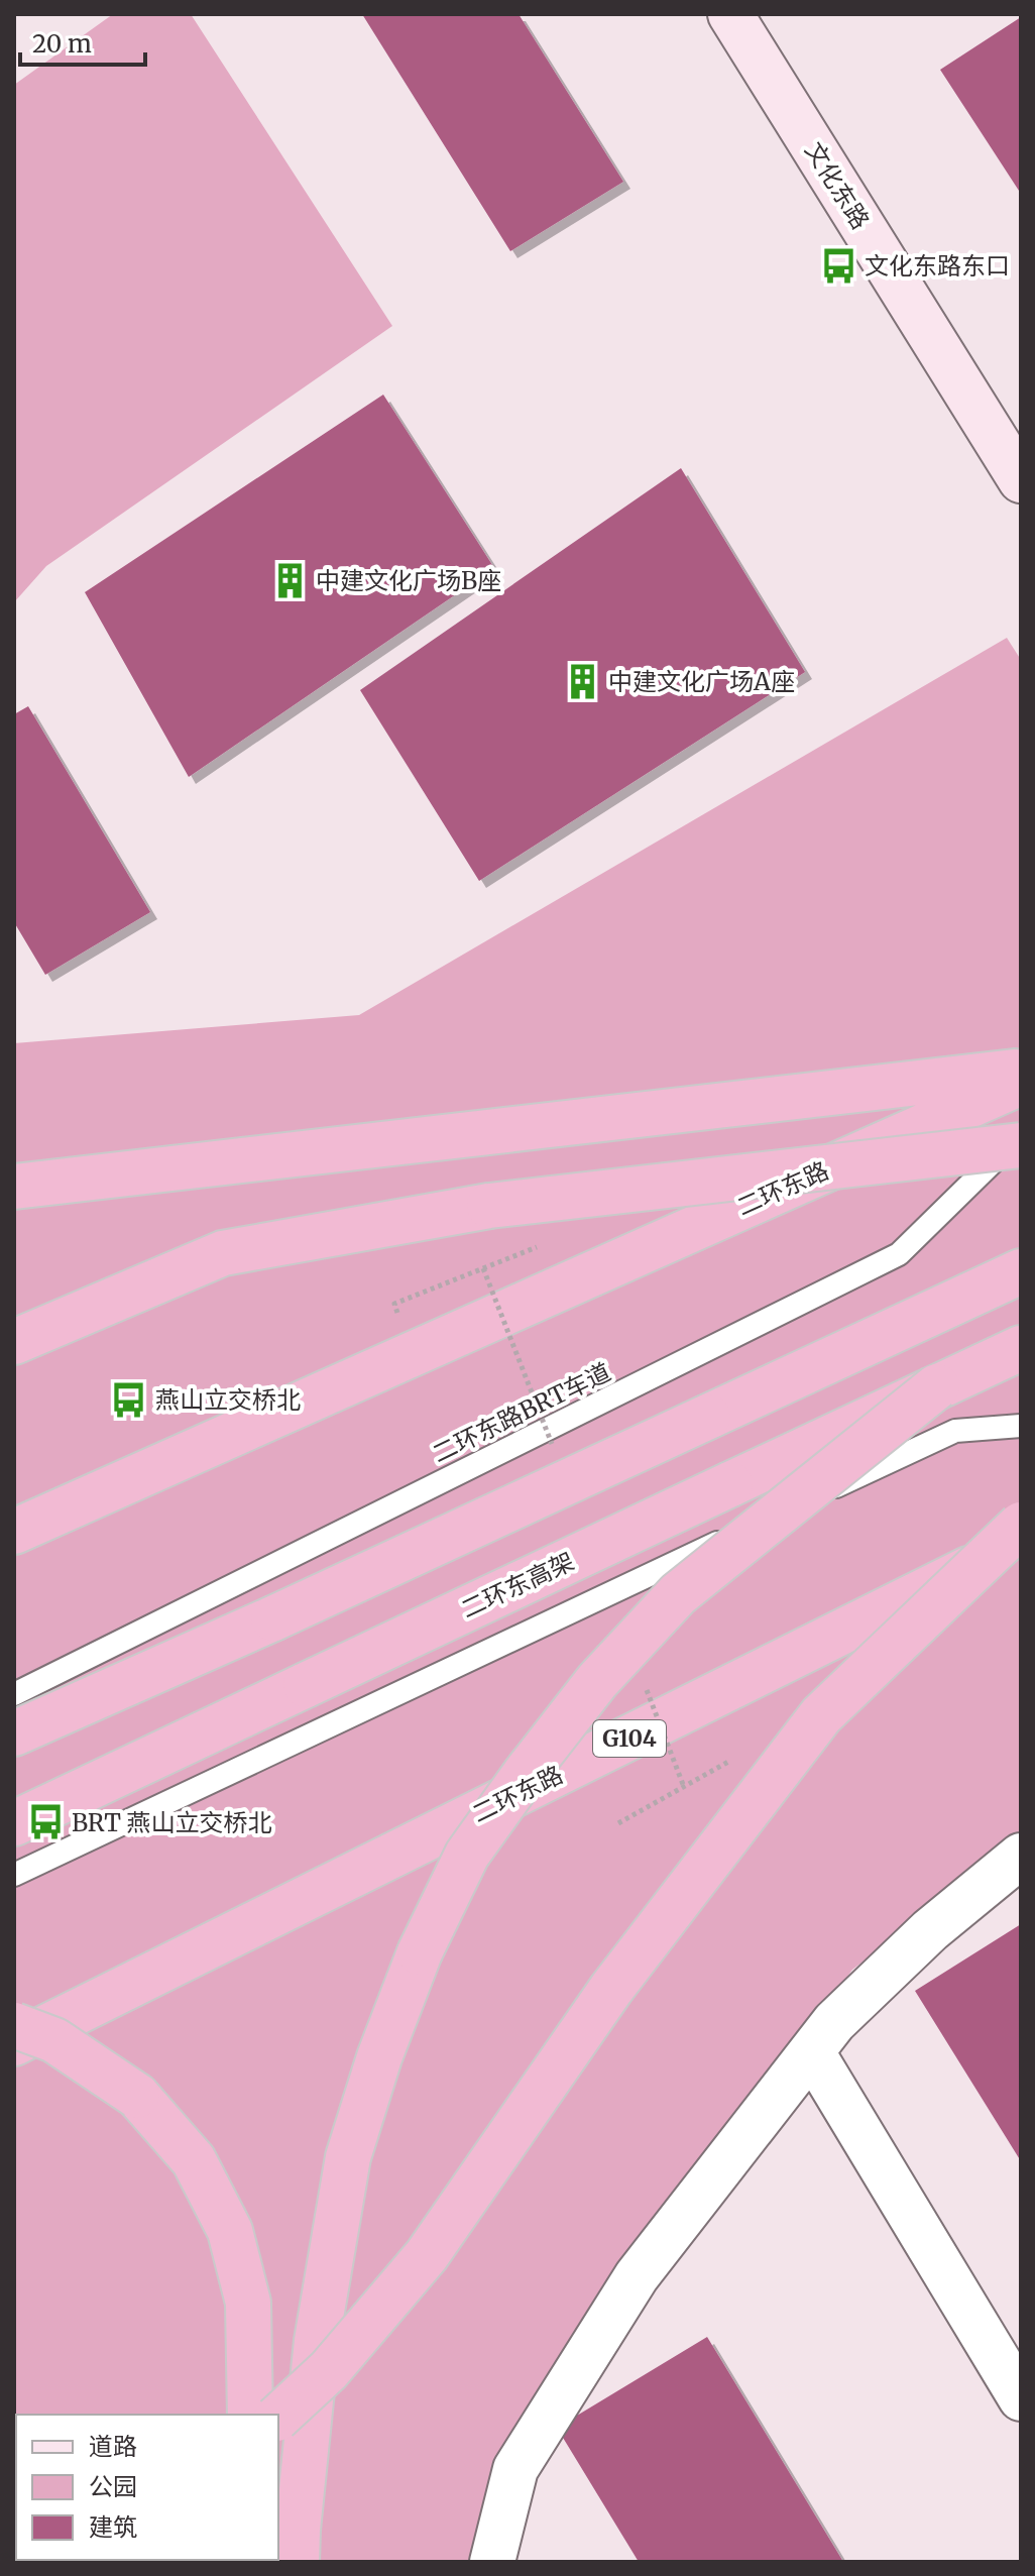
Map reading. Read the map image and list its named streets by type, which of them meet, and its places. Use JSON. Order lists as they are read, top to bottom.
{
  "streets": {
    "highway": ["二环东路", "二环东高架", "G104"],
    "main road": ["文化东路"],
    "lane": ["二环东路BRT车道"]
  },
  "places": {
    "bus stop": ["文化东路东口", "燕山立交桥北", "BRT 燕山立交桥北"],
    "building": ["中建文化广场B座", "中建文化广场A座"]
  },
  "legend": ["道路", "公园", "建筑"],
  "scale_bar": "20 m"
}
